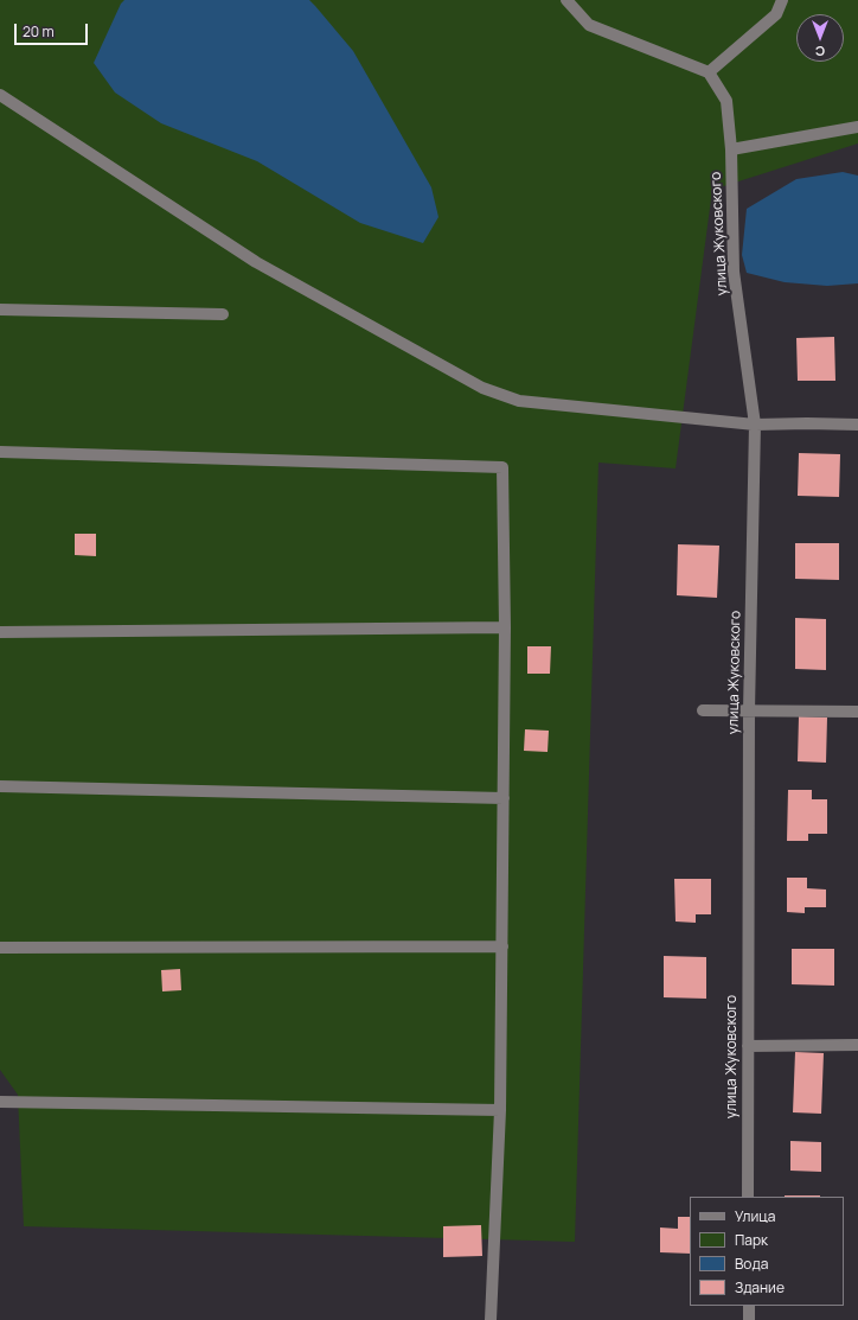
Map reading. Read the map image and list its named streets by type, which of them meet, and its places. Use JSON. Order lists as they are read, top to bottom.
{
  "streets": {
    "street": ["улица Жуковского"]
  },
  "legend": [
    "Улица",
    "Парк",
    "Вода",
    "Здание"
  ],
  "scale_bar": "20 m",
  "north": "bottom"
}
